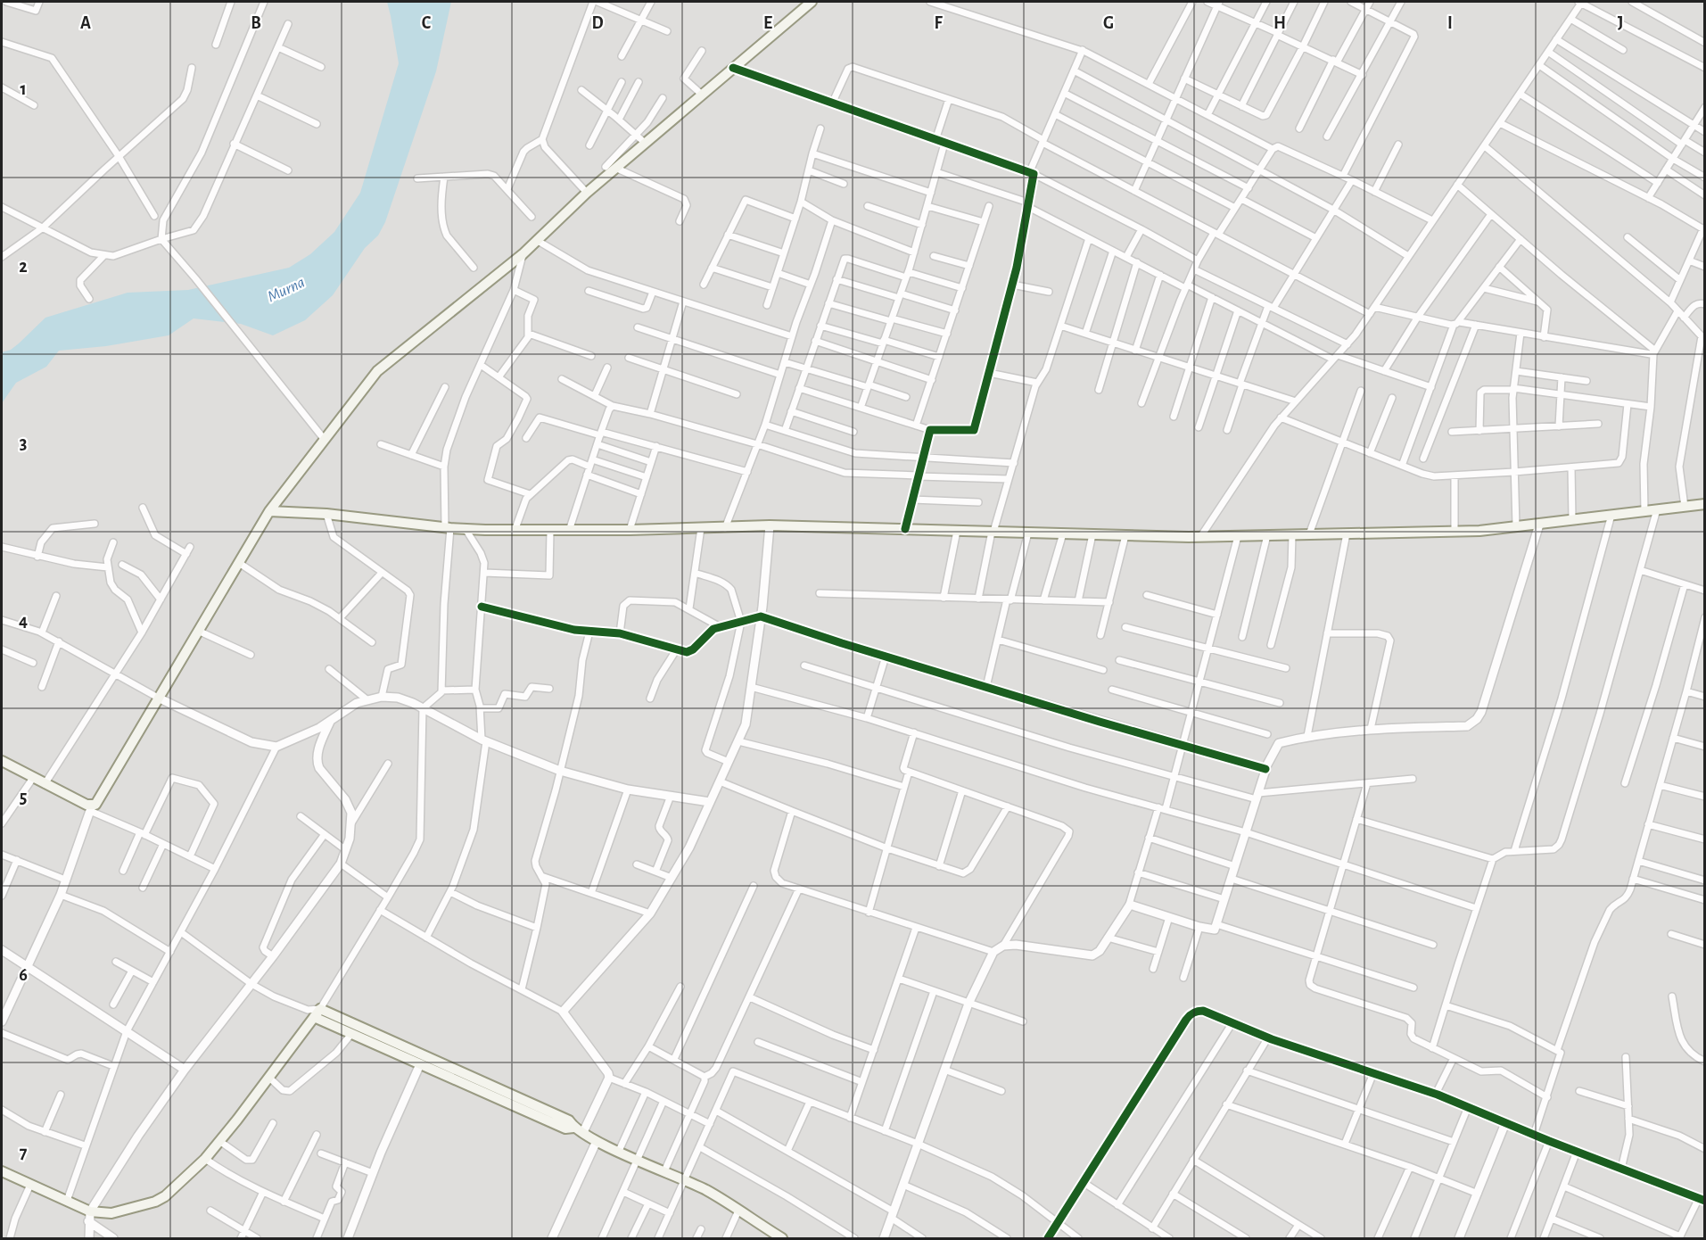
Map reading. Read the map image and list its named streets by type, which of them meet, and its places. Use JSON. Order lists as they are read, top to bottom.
{
  "water": ["Murna"],
  "grid": {
    "columns": [
      "A",
      "B",
      "C",
      "D",
      "E",
      "F",
      "G",
      "H",
      "I",
      "J"
    ],
    "rows": [
      "1",
      "2",
      "3",
      "4",
      "5",
      "6",
      "7"
    ]
  }
}
